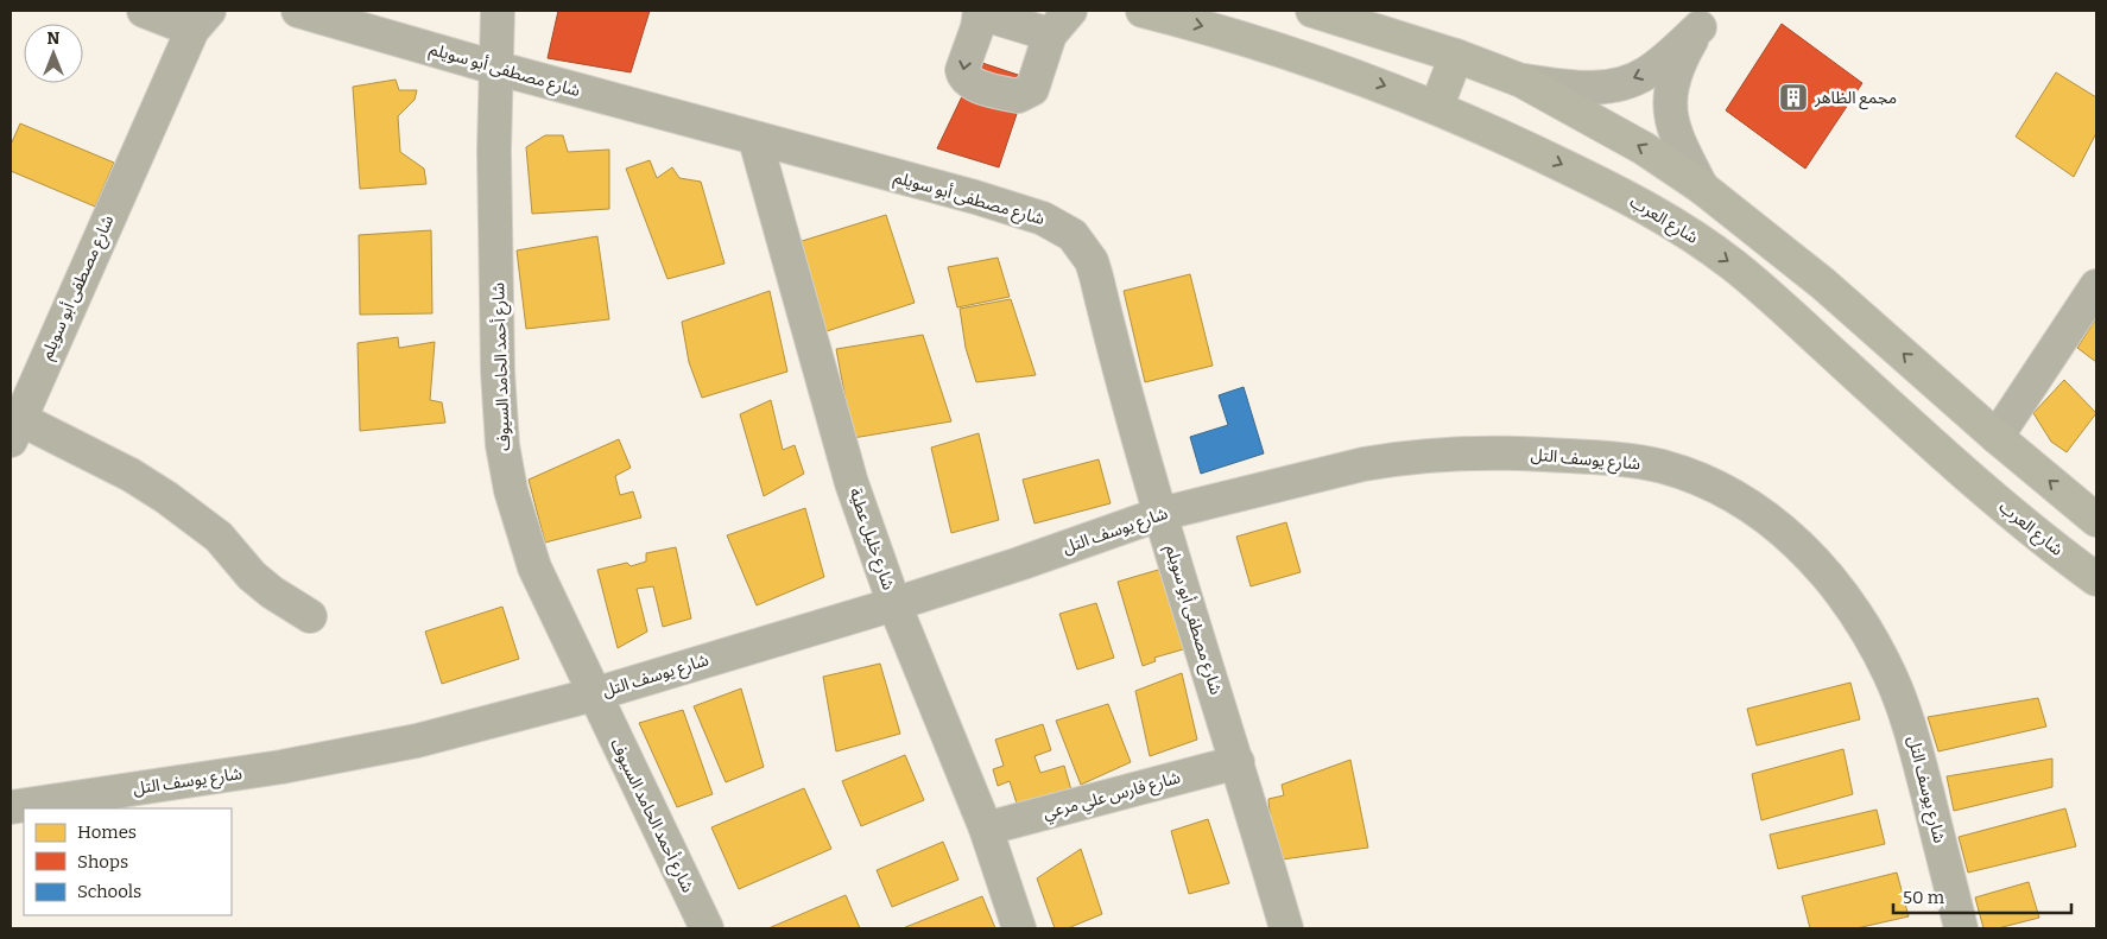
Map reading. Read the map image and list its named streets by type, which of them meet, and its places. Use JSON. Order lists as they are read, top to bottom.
{
  "streets": {
    "main road": ["شارع العرب"],
    "street": [
      "شارع مصطفى أبو سويلم",
      "شارع أحمد الحامد السيوف",
      "شارع يوسف التل",
      "شارع خليل عطية",
      "شارع فارس علي مرعي"
    ]
  },
  "crossings": [
    ["شارع مصطفى أبو سويلم", "شارع أحمد الحامد السيوف"],
    ["شارع مصطفى أبو سويلم", "شارع يوسف التل"],
    ["شارع مصطفى أبو سويلم", "شارع خليل عطية"],
    ["شارع مصطفى أبو سويلم", "شارع فارس علي مرعي"],
    ["شارع أحمد الحامد السيوف", "شارع يوسف التل"],
    ["شارع يوسف التل", "شارع خليل عطية"],
    ["شارع خليل عطية", "شارع فارس علي مرعي"]
  ],
  "places": {
    "building": ["مجمع الظاهر"]
  },
  "legend": ["Homes", "Shops", "Schools"],
  "scale_bar": "50 m",
  "north": "top"
}
